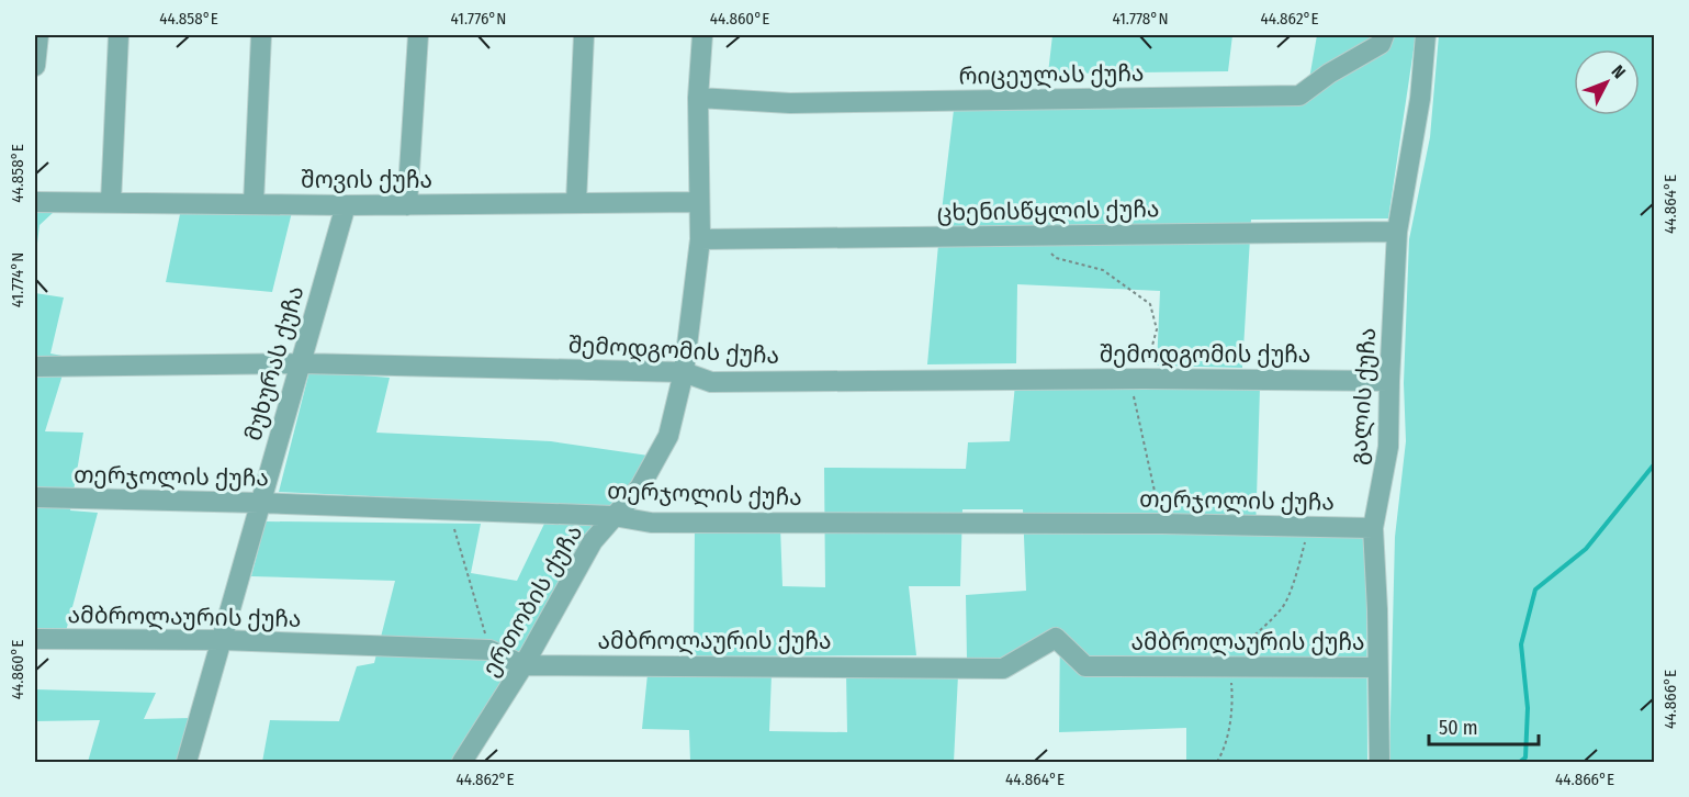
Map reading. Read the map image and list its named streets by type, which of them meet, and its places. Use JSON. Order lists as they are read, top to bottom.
{
  "streets": {
    "street": [
      "რიცეულას ქუჩა",
      "შოვის ქუჩა",
      "ცხენისწყლის ქუჩა",
      "შემოდგომის ქუჩა",
      "მუხურას ქუჩა",
      "გალის ქუჩა",
      "თერჯოლის ქუჩა",
      "ერთობის ქუჩა",
      "ამბროლაურის ქუჩა"
    ]
  },
  "crossings": [
    ["რიცეულას ქუჩა", "ერთობის ქუჩა"],
    ["შოვის ქუჩა", "მუხურას ქუჩა"],
    ["შოვის ქუჩა", "ერთობის ქუჩა"],
    ["ცხენისწყლის ქუჩა", "გალის ქუჩა"],
    ["ცხენისწყლის ქუჩა", "ერთობის ქუჩა"],
    ["შემოდგომის ქუჩა", "მუხურას ქუჩა"],
    ["შემოდგომის ქუჩა", "გალის ქუჩა"],
    ["შემოდგომის ქუჩა", "ერთობის ქუჩა"],
    ["მუხურას ქუჩა", "თერჯოლის ქუჩა"],
    ["მუხურას ქუჩა", "ამბროლაურის ქუჩა"],
    ["გალის ქუჩა", "თერჯოლის ქუჩა"],
    ["გალის ქუჩა", "ამბროლაურის ქუჩა"],
    ["თერჯოლის ქუჩა", "ერთობის ქუჩა"],
    ["ერთობის ქუჩა", "ამბროლაურის ქუჩა"]
  ],
  "scale_bar": "50 m",
  "north": "top right",
  "coordinates": [
    "44.858°E",
    "41.776°N",
    "44.860°E",
    "41.778°N",
    "44.862°E",
    "44.864°E",
    "41.774°N",
    "44.866°E"
  ]
}
